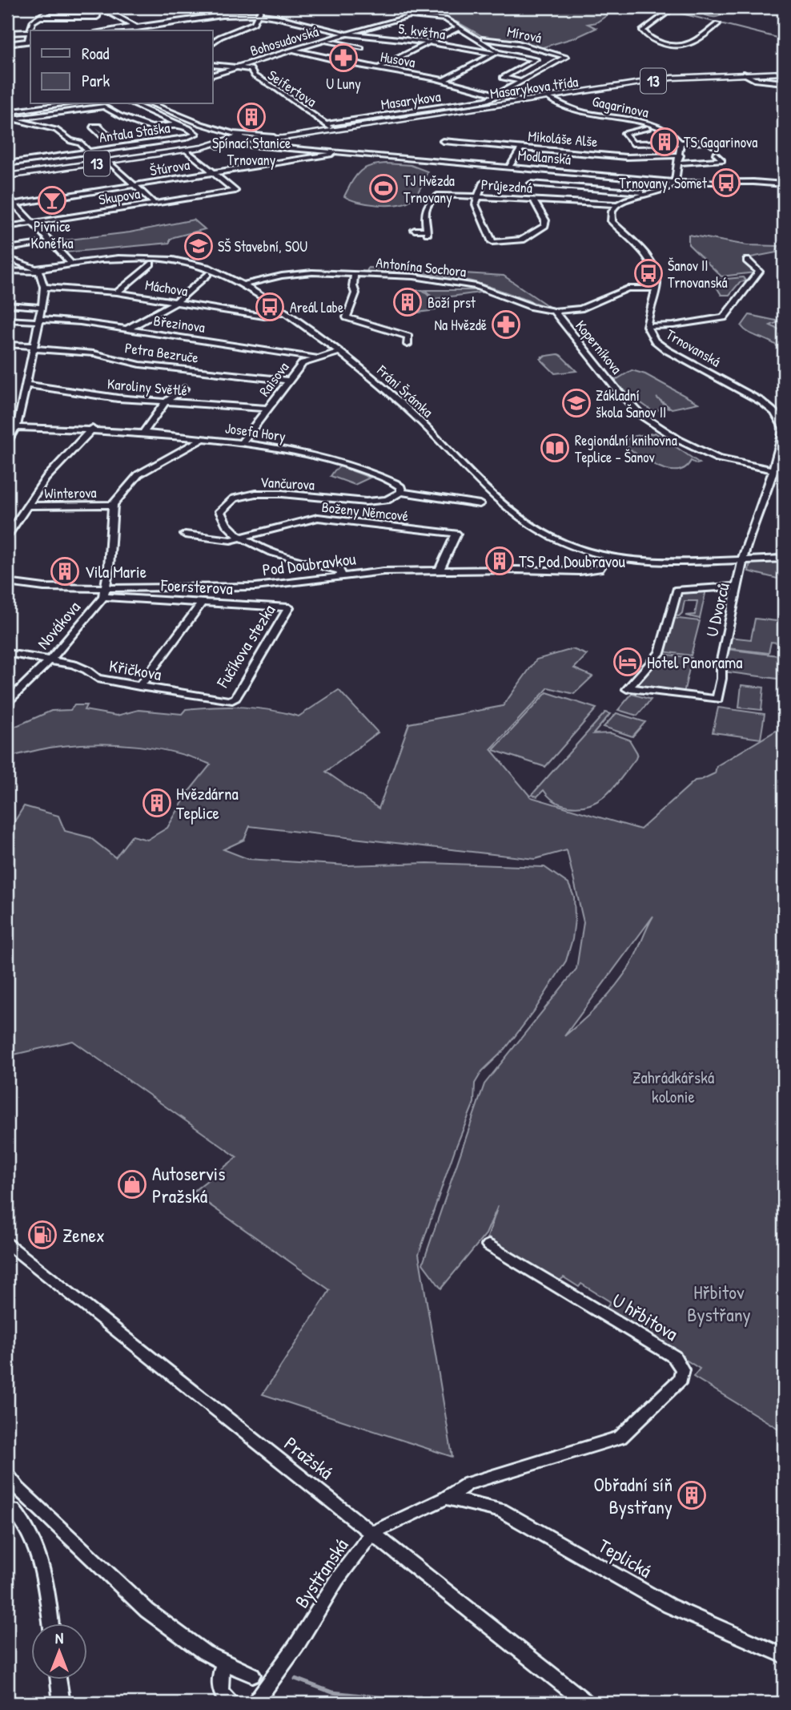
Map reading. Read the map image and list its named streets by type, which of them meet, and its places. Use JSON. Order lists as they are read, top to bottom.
{
  "streets": {
    "main road": ["13", "Masarykova třída"],
    "street": [
      "5. května",
      "Mírová",
      "Bohosudovská",
      "Husova",
      "Seifertova",
      "Masarykova",
      "Gagarinova",
      "Antala Staška",
      "Mikoláše Alše",
      "Modlanská",
      "Štúrova",
      "Průjezdná",
      "Skupova",
      "Antonína Sochora",
      "Máchova",
      "Březinova",
      "Koperníkova",
      "Trnovanská",
      "Petra Bezruče",
      "Raisova",
      "Karoliny Světlé",
      "Fráni Šrámka",
      "Josefa Hory",
      "Vančurova",
      "Winterova",
      "Boženy Němcové",
      "Pod Doubravkou",
      "Foersterova",
      "U Dvorců",
      "Novákova",
      "Fučíkova stezka",
      "Křičkova",
      "U hřbitova",
      "Pražská",
      "Teplická",
      "Bystřanská"
    ]
  },
  "crossings": [
    ["5. května", "Mírová"],
    ["5. května", "Bohosudovská"],
    ["Mírová", "Bohosudovská"],
    ["Mírová", "Masarykova"],
    ["Bohosudovská", "Husova"],
    ["Bohosudovská", "Seifertova"],
    ["Husova", "Masarykova"],
    ["Masarykova třída", "Seifertova"],
    ["Masarykova třída", "Gagarinova"],
    ["Seifertova", "Masarykova"],
    ["Modlanská", "Štúrova"],
    ["Štúrova", "Skupova"],
    ["Průjezdná", "Trnovanská"],
    ["Antonína Sochora", "Koperníkova"],
    ["Antonína Sochora", "Trnovanská"],
    ["Antonína Sochora", "Fráni Šrámka"],
    ["Máchova", "Fráni Šrámka"],
    ["Březinova", "Raisova"],
    ["Koperníkova", "Trnovanská"],
    ["Trnovanská", "Fráni Šrámka"],
    ["Trnovanská", "U Dvorců"],
    ["Petra Bezruče", "Raisova"],
    ["Raisova", "Karoliny Světlé"],
    ["Raisova", "Fráni Šrámka"],
    ["Raisova", "Josefa Hory"],
    ["Fráni Šrámka", "Pod Doubravkou"],
    ["Fráni Šrámka", "U Dvorců"],
    ["Josefa Hory", "Vančurova"],
    ["Vančurova", "Boženy Němcové"],
    ["Vančurova", "Pod Doubravkou"],
    ["Boženy Němcové", "Pod Doubravkou"],
    ["Pod Doubravkou", "Foersterova"],
    ["Pod Doubravkou", "Novákova"],
    ["Foersterova", "Novákova"],
    ["Foersterova", "Fučíkova stezka"],
    ["Novákova", "Křičkova"],
    ["Fučíkova stezka", "Křičkova"],
    ["U hřbitova", "Teplická"],
    ["U hřbitova", "Bystřanská"],
    ["Pražská", "Bystřanská"],
    ["Teplická", "Bystřanská"]
  ],
  "parks": ["Zahrádkářská kolonie", "Hřbitov Bystřany"],
  "places": {
    "pharmacy": ["U Luny", "Na Hvězdě"],
    "building": [
      "Spínací Stanice Trnovany",
      "TS Gagarinova",
      "Boží prst",
      "TS Pod Doubravou",
      "Vila Marie",
      "Hvězdárna Teplice",
      "Obřadní síň Bystřany"
    ],
    "bus stop": ["Trnovany, Somet", "Šanov II Trnovanská", "Areál Labe"],
    "sports": ["TJ Hvězda Trnovany"],
    "bar": ["Pivnice Koněfka"],
    "school or university": ["SŠ Stavební, SOU", "Základní škola Šanov II"],
    "library": ["Regionální knihovna Teplice - Šanov"],
    "hotel": ["Hotel Panorama"],
    "shop": ["Autoservis Pražská"],
    "fuel station": ["Zenex"]
  },
  "legend": ["Road", "Park"],
  "north": "top"
}
